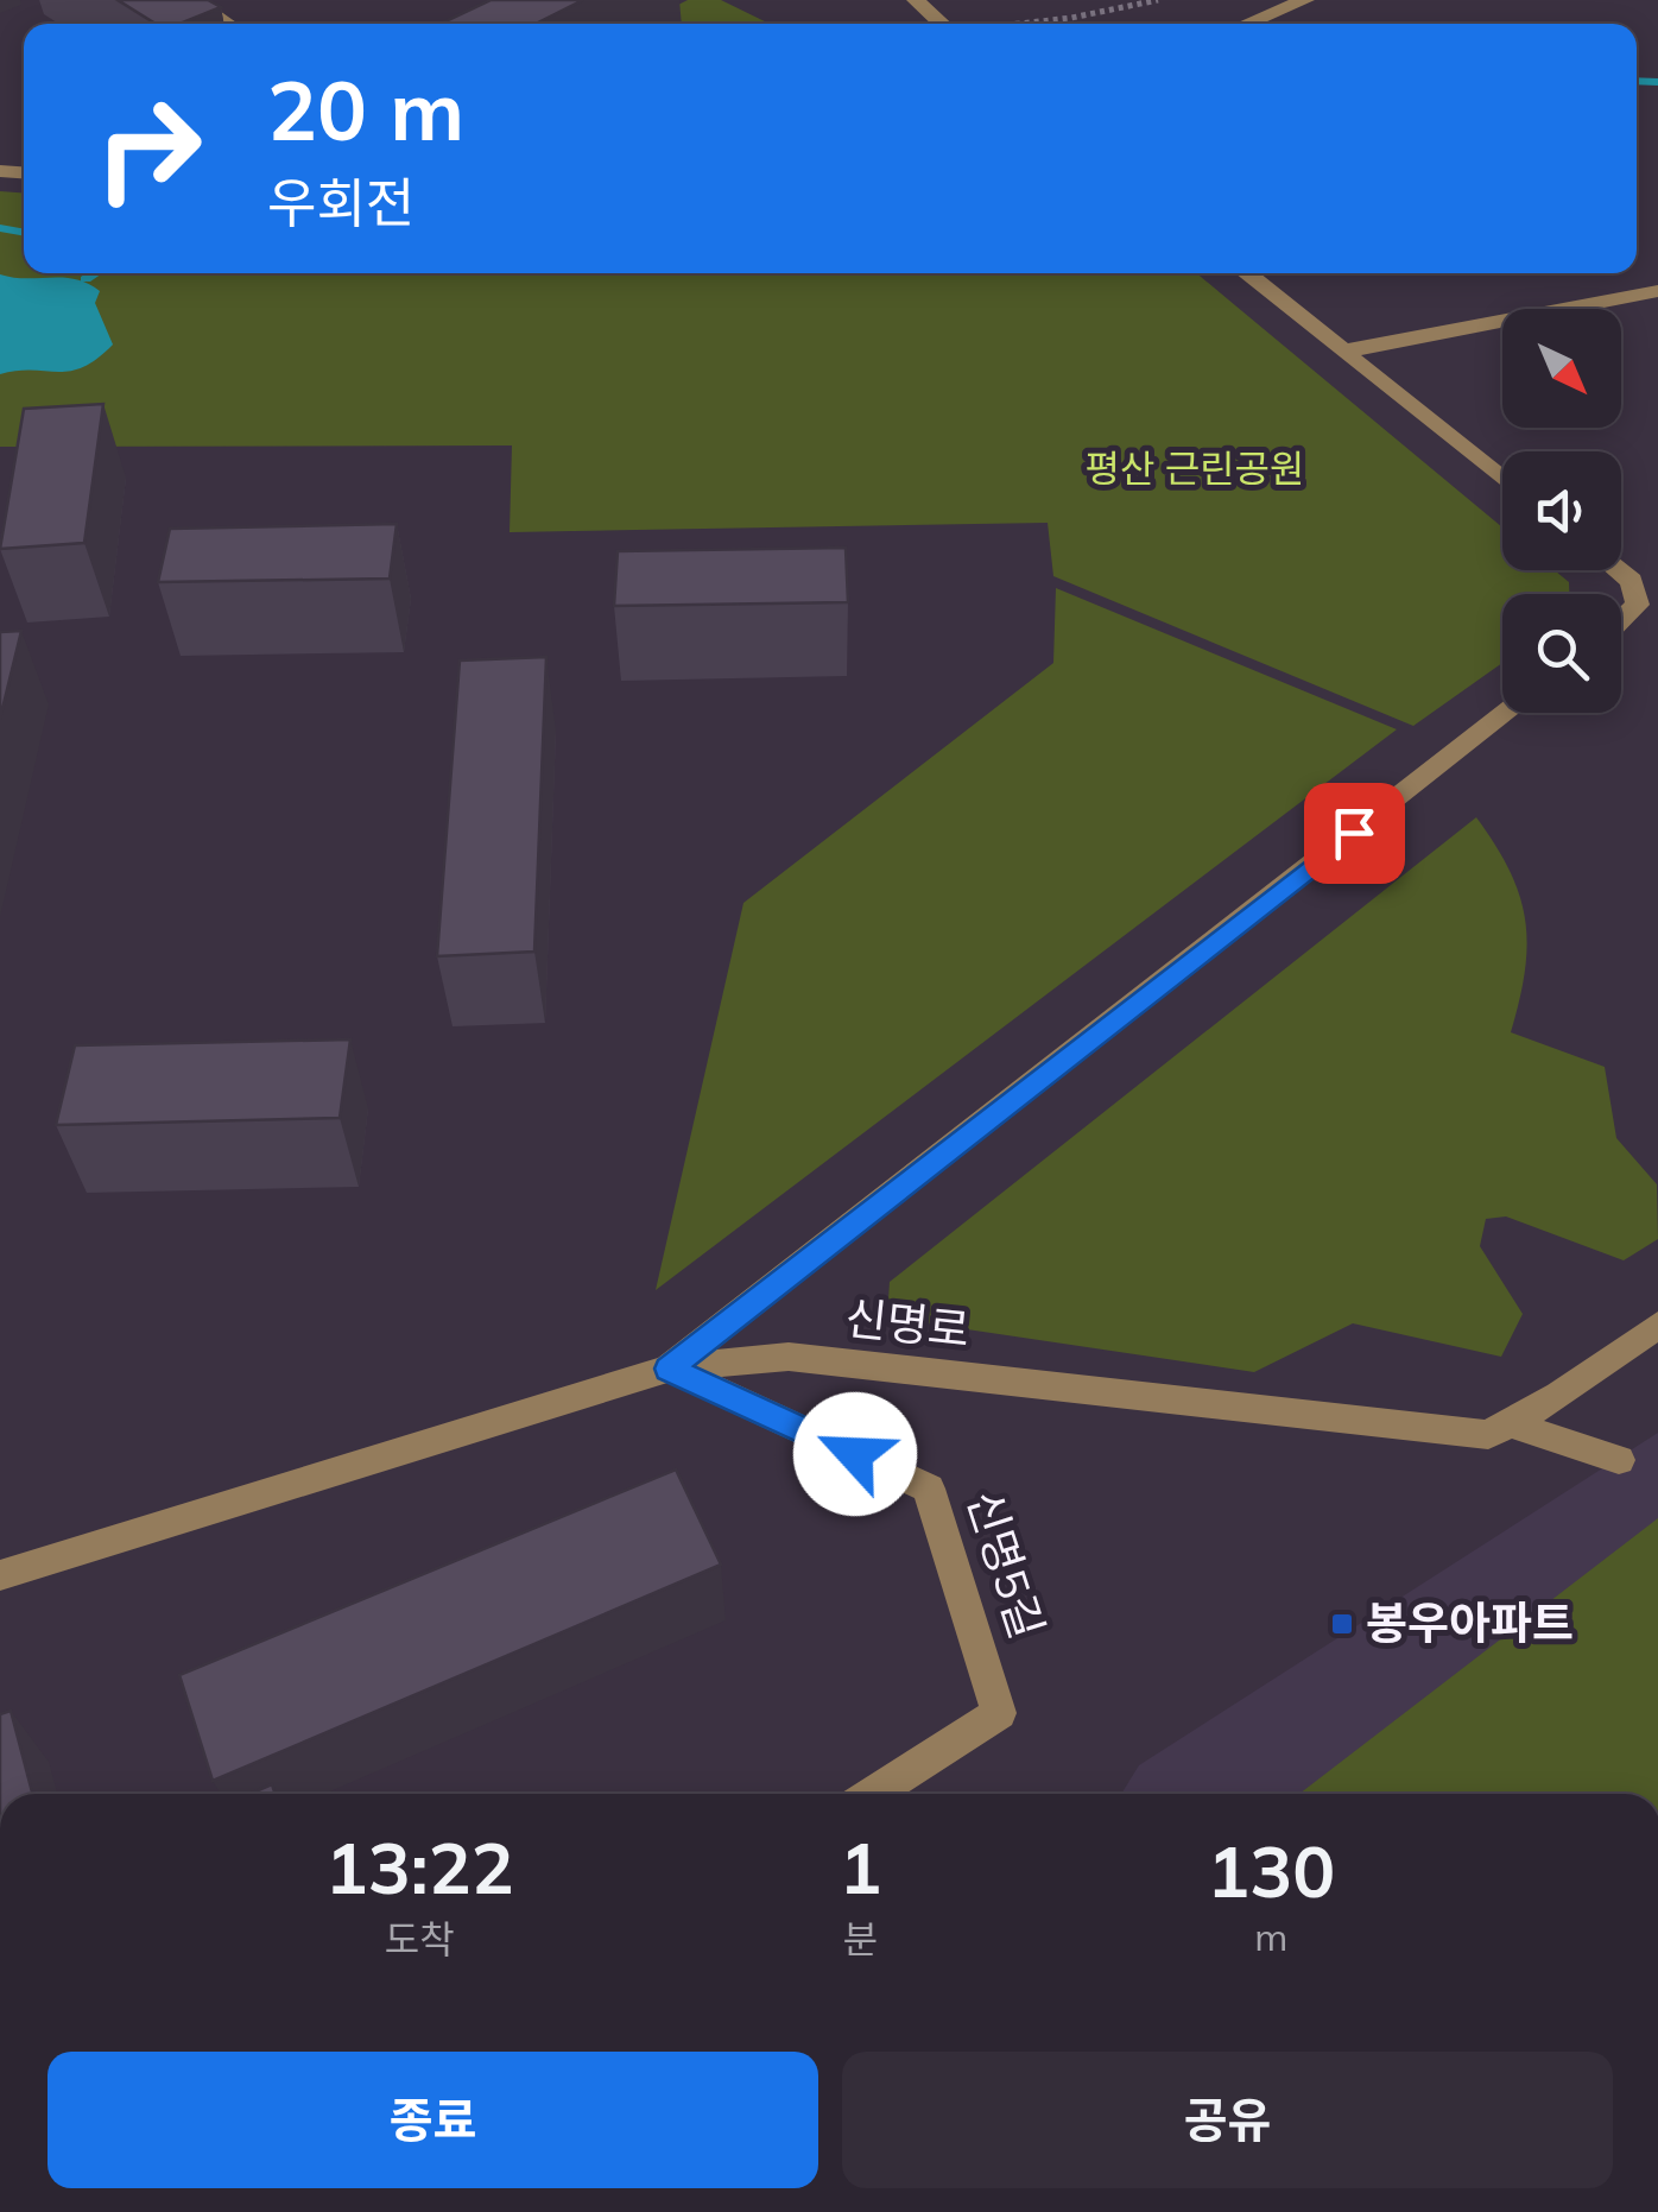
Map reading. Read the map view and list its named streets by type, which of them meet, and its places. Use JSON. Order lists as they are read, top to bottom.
{
  "streets": {
    "street": ["신명로", "신명5길"]
  },
  "crossings": [
    ["신명로", "신명5길"]
  ],
  "parks": ["평산 근린공원"],
  "places": {
    "transit": ["봉우아파트"]
  },
  "north": "bottom right",
  "page": {
    "turn": ["20 m", "우회전"],
    "eta": [
      "13:22",
      "도착",
      "1",
      "분",
      "130",
      "m"
    ],
    "buttons": ["종료", "공유"]
  }
}
